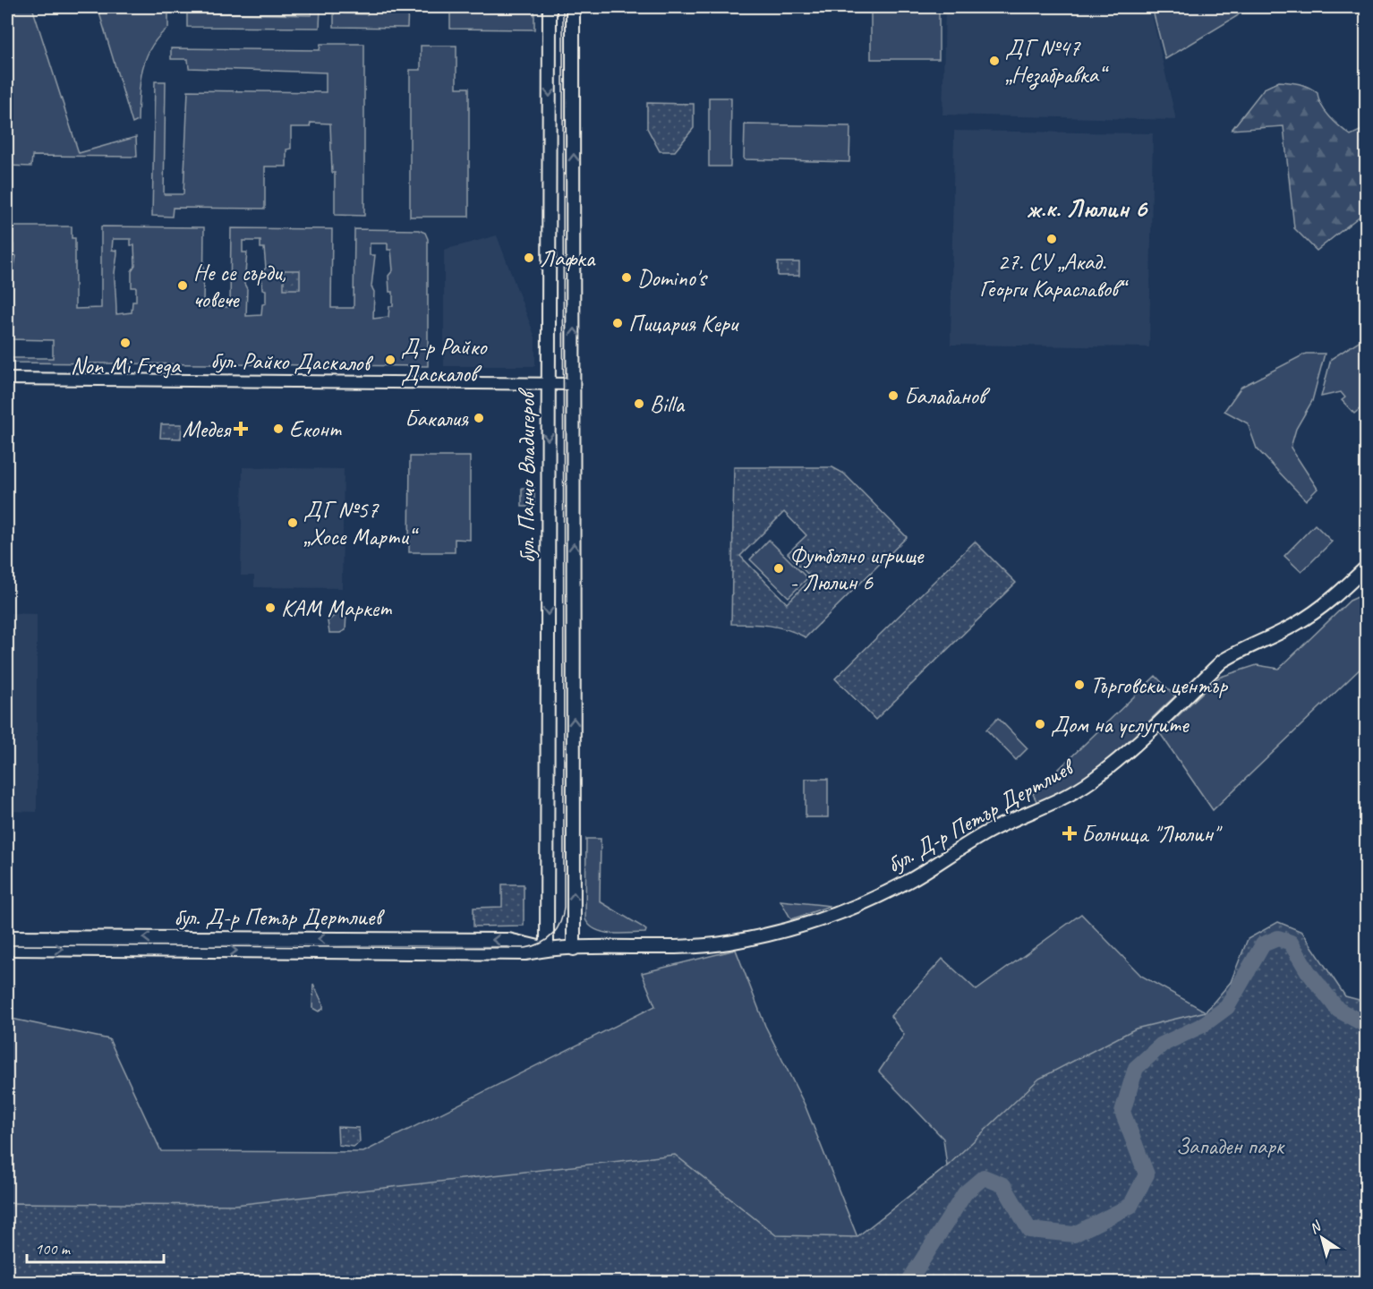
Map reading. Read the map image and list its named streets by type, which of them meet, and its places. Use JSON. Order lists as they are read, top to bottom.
{
  "streets": {
    "main road": ["бул. Панчо Владигеров", "бул. Д-р Петър Дертлиев"],
    "street": ["бул. Райко Даскалов"]
  },
  "crossings": [
    ["бул. Райко Даскалов", "бул. Панчо Владигеров"],
    ["бул. Панчо Владигеров", "бул. Д-р Петър Дертлиев"]
  ],
  "districts": ["ж.к. Люлин 6"],
  "parks": ["Западен парк"],
  "places": {
    "other": [
      "ДГ №47 „Незабравка“",
      "27. СУ „Акад. Георги Караславов“",
      "Лафка",
      "Domino's",
      "Не се сърди, човече",
      "Пицария Кери",
      "Non Mi Frega",
      "Д-р Райко Даскалов",
      "Балабанов",
      "Billa",
      "Бакалия",
      "Еконт",
      "ДГ №57 „Хосе Марти“",
      "Футболно игрище - Люлин 6",
      "КАМ Маркет",
      "Търговски център",
      "Дом на услугите"
    ],
    "health": ["Медея", "Болница \"Люлин\""]
  },
  "scale_bar": "100 m",
  "north": "top left"
}
